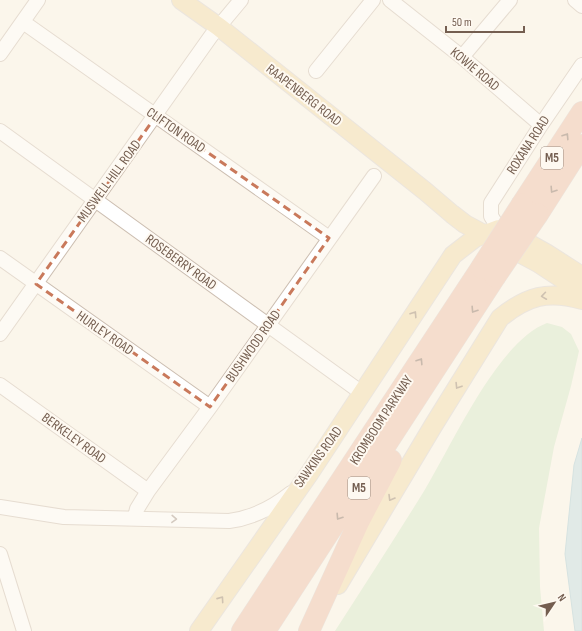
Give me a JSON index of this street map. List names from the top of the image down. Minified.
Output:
{"streets":{"highway":["M5","KROMBOOM PARKWAY"],"main road":["RAAPENBERG ROAD","SAWKINS ROAD"],"street":["KOWIE ROAD","CLIFTON ROAD","ROXANA ROAD","MUSWELL HILL ROAD","ROSEBERRY ROAD","HURLEY ROAD","BUSHWOOD ROAD","BERKELEY ROAD"]},"crossings":[["KOWIE ROAD","ROXANA ROAD"],["RAAPENBERG ROAD","ROXANA ROAD"],["RAAPENBERG ROAD","MUSWELL HILL ROAD"],["RAAPENBERG ROAD","SAWKINS ROAD"],["CLIFTON ROAD","MUSWELL HILL ROAD"],["CLIFTON ROAD","BUSHWOOD ROAD"],["ROXANA ROAD","SAWKINS ROAD"],["M5","KROMBOOM PARKWAY"],["MUSWELL HILL ROAD","ROSEBERRY ROAD"],["MUSWELL HILL ROAD","HURLEY ROAD"],["ROSEBERRY ROAD","BUSHWOOD ROAD"],["ROSEBERRY ROAD","SAWKINS ROAD"],["HURLEY ROAD","BUSHWOOD ROAD"],["BUSHWOOD ROAD","BERKELEY ROAD"],["BUSHWOOD ROAD","SAWKINS ROAD"]],"scale_bar":"50 m","north":"top right"}
